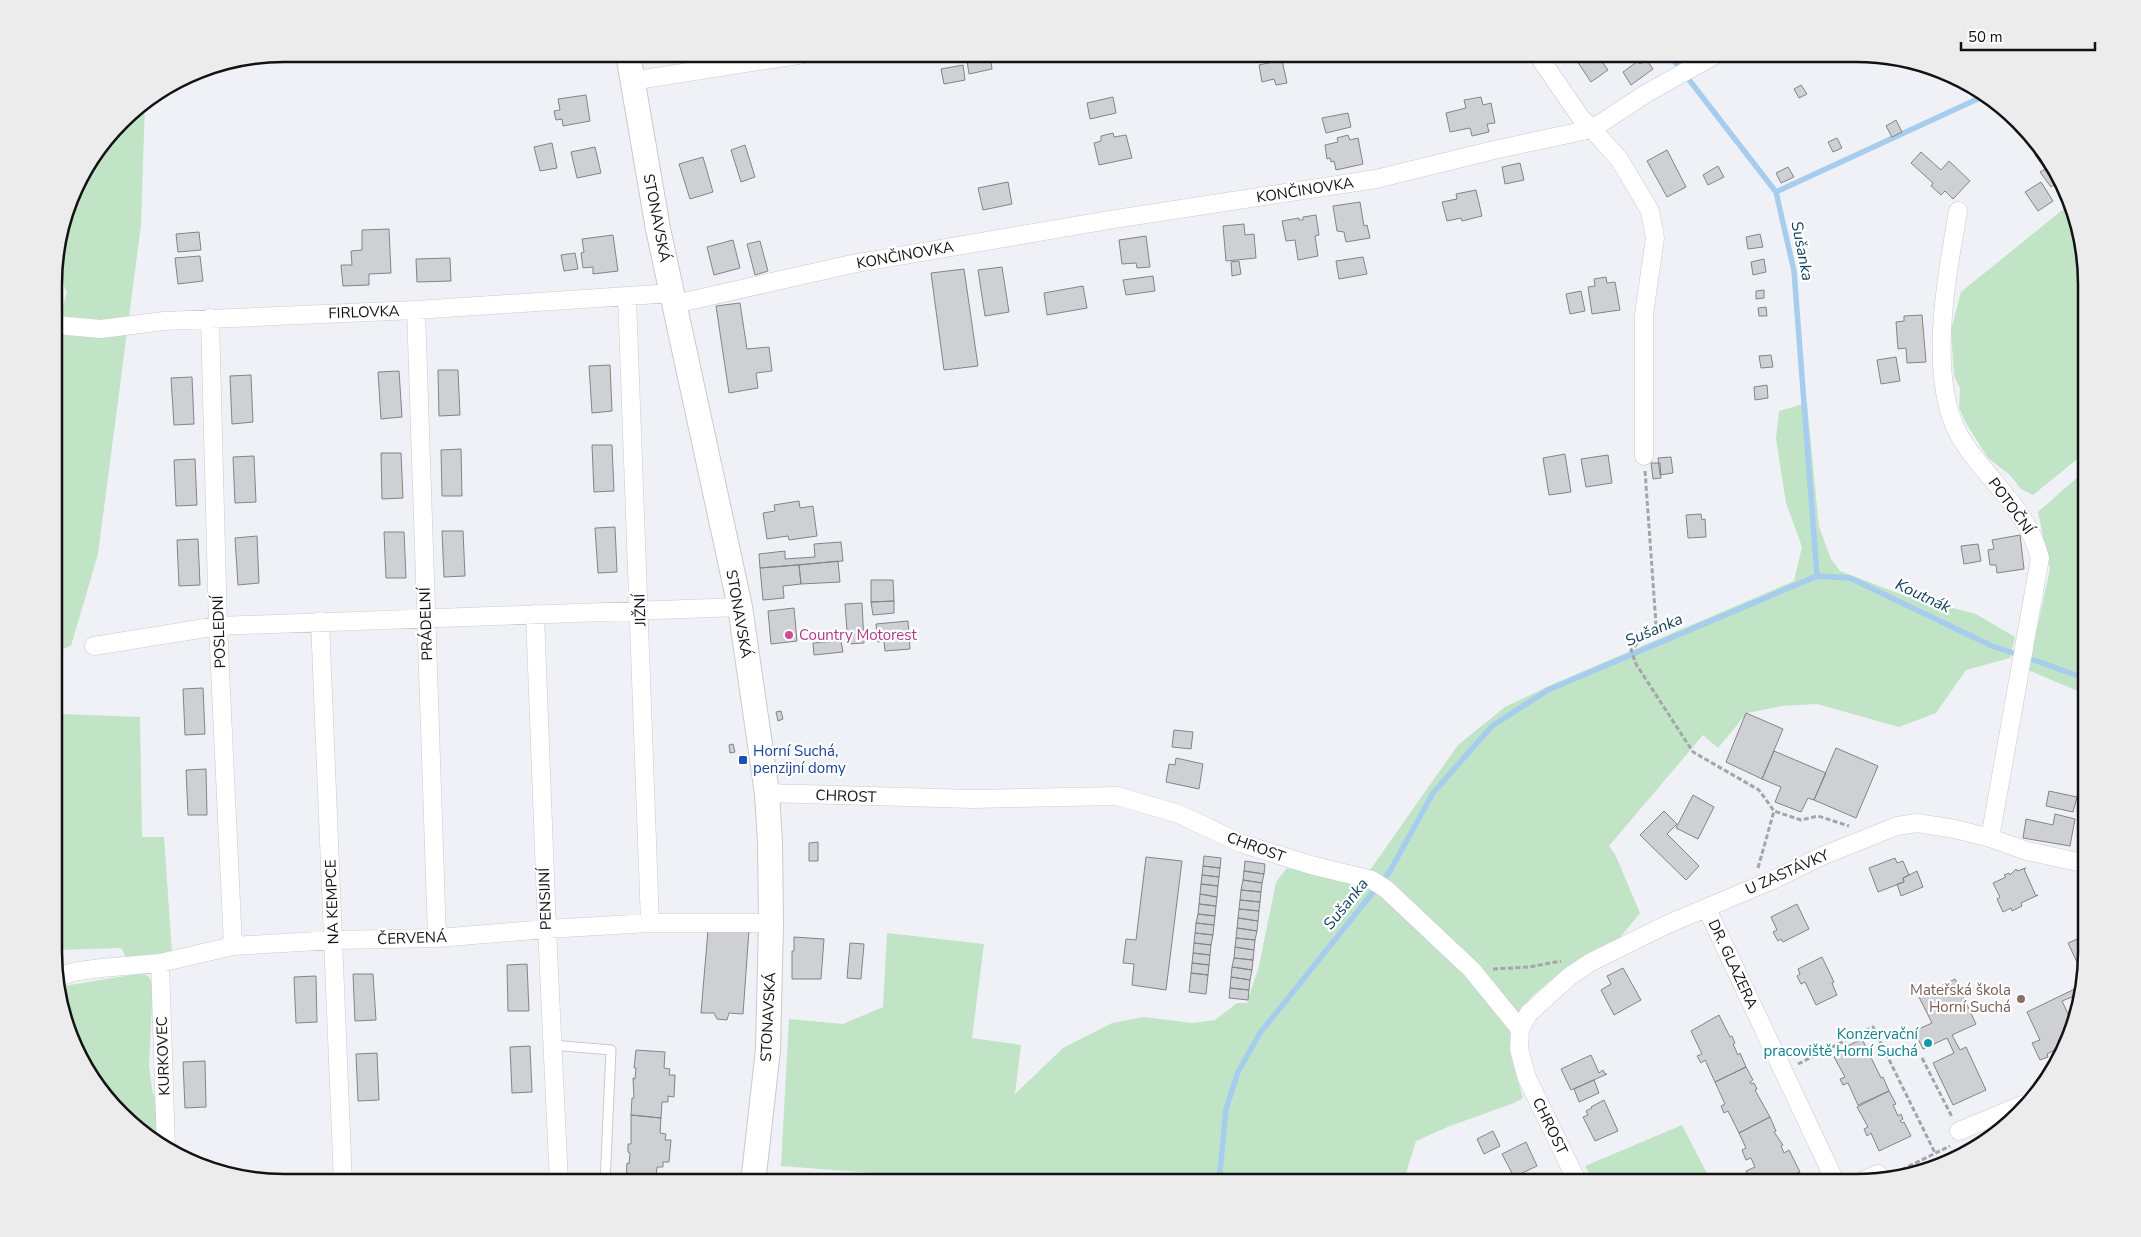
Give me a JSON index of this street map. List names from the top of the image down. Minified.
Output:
{"streets":{"main road":["STONAVSKÁ"],"street":["KONČINOVKA","FIRLOVKA","POTOČNÍ","JIŽNÍ","PRÁDELNÍ","POSLEDNÍ","CHROST","U ZASTÁVKY","PENSIJNÍ","NA KEMPCE","ČERVENÁ","DR. GLAZERA","KURKOVEC"]},"crossings":[["KONČINOVKA","STONAVSKÁ"],["KONČINOVKA","FIRLOVKA"],["STONAVSKÁ","FIRLOVKA"],["STONAVSKÁ","CHROST"],["STONAVSKÁ","ČERVENÁ"],["FIRLOVKA","JIŽNÍ"],["FIRLOVKA","PRÁDELNÍ"],["FIRLOVKA","POSLEDNÍ"],["POTOČNÍ","U ZASTÁVKY"],["JIŽNÍ","ČERVENÁ"],["PRÁDELNÍ","ČERVENÁ"],["POSLEDNÍ","ČERVENÁ"],["CHROST","U ZASTÁVKY"],["U ZASTÁVKY","DR. GLAZERA"],["PENSIJNÍ","ČERVENÁ"],["NA KEMPCE","ČERVENÁ"],["ČERVENÁ","KURKOVEC"]],"water":["Sušanka","Koutnák"],"places":{"other":["Country Motorest","Mateřská škola Horní Suchá","Konzervační pracoviště Horní Suchá"],"transit":["Horní Suchá, penzijní domy"]},"scale_bar":"50 m"}
